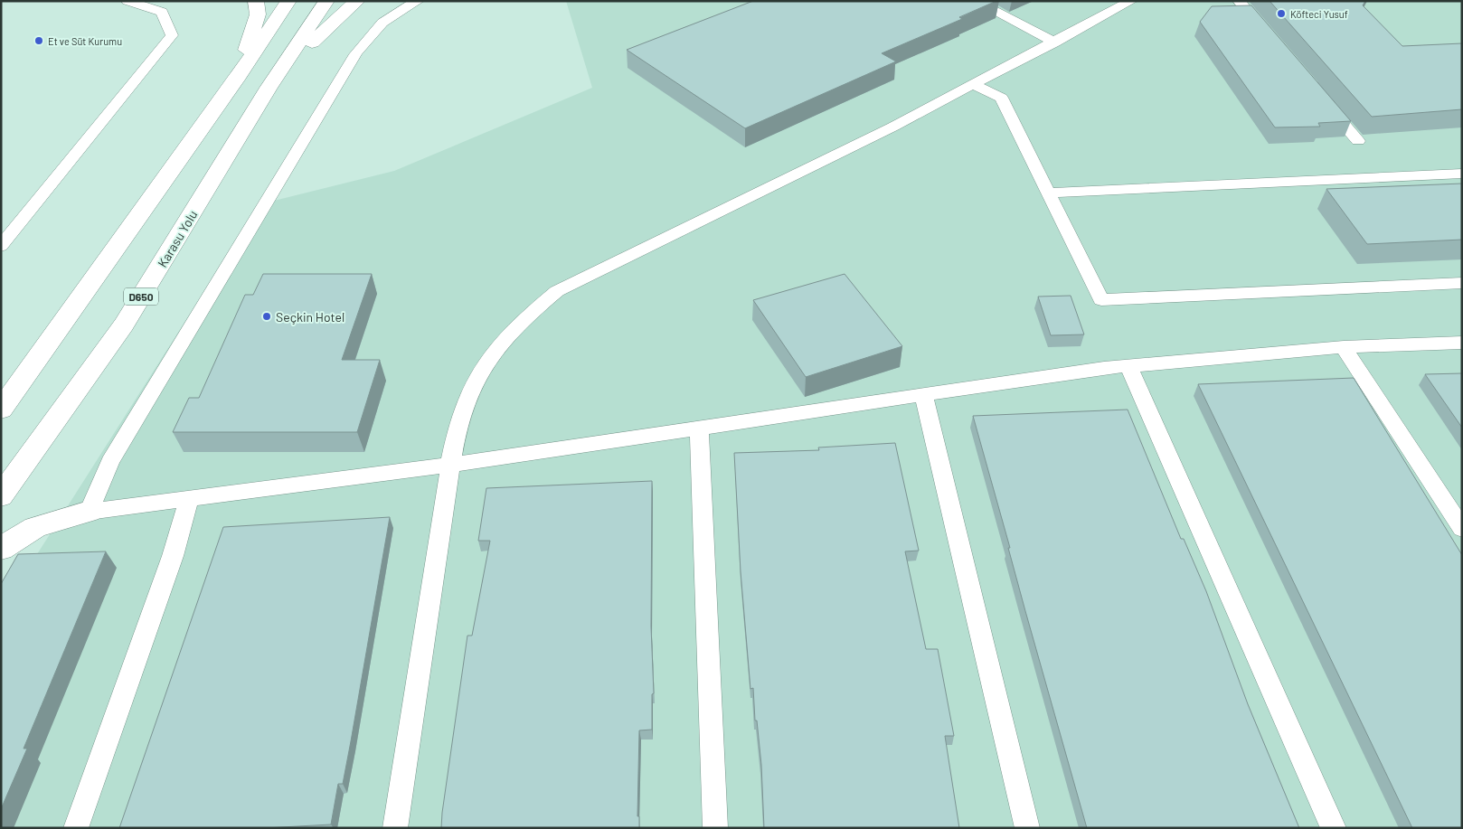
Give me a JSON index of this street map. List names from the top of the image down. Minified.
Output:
{"streets":{"highway":["Karasu Yolu","D650"]},"crossings":[["Karasu Yolu","D650"]],"places":["Köfteci Yusuf","Et ve Süt Kurumu","Seçkin Hotel"]}
